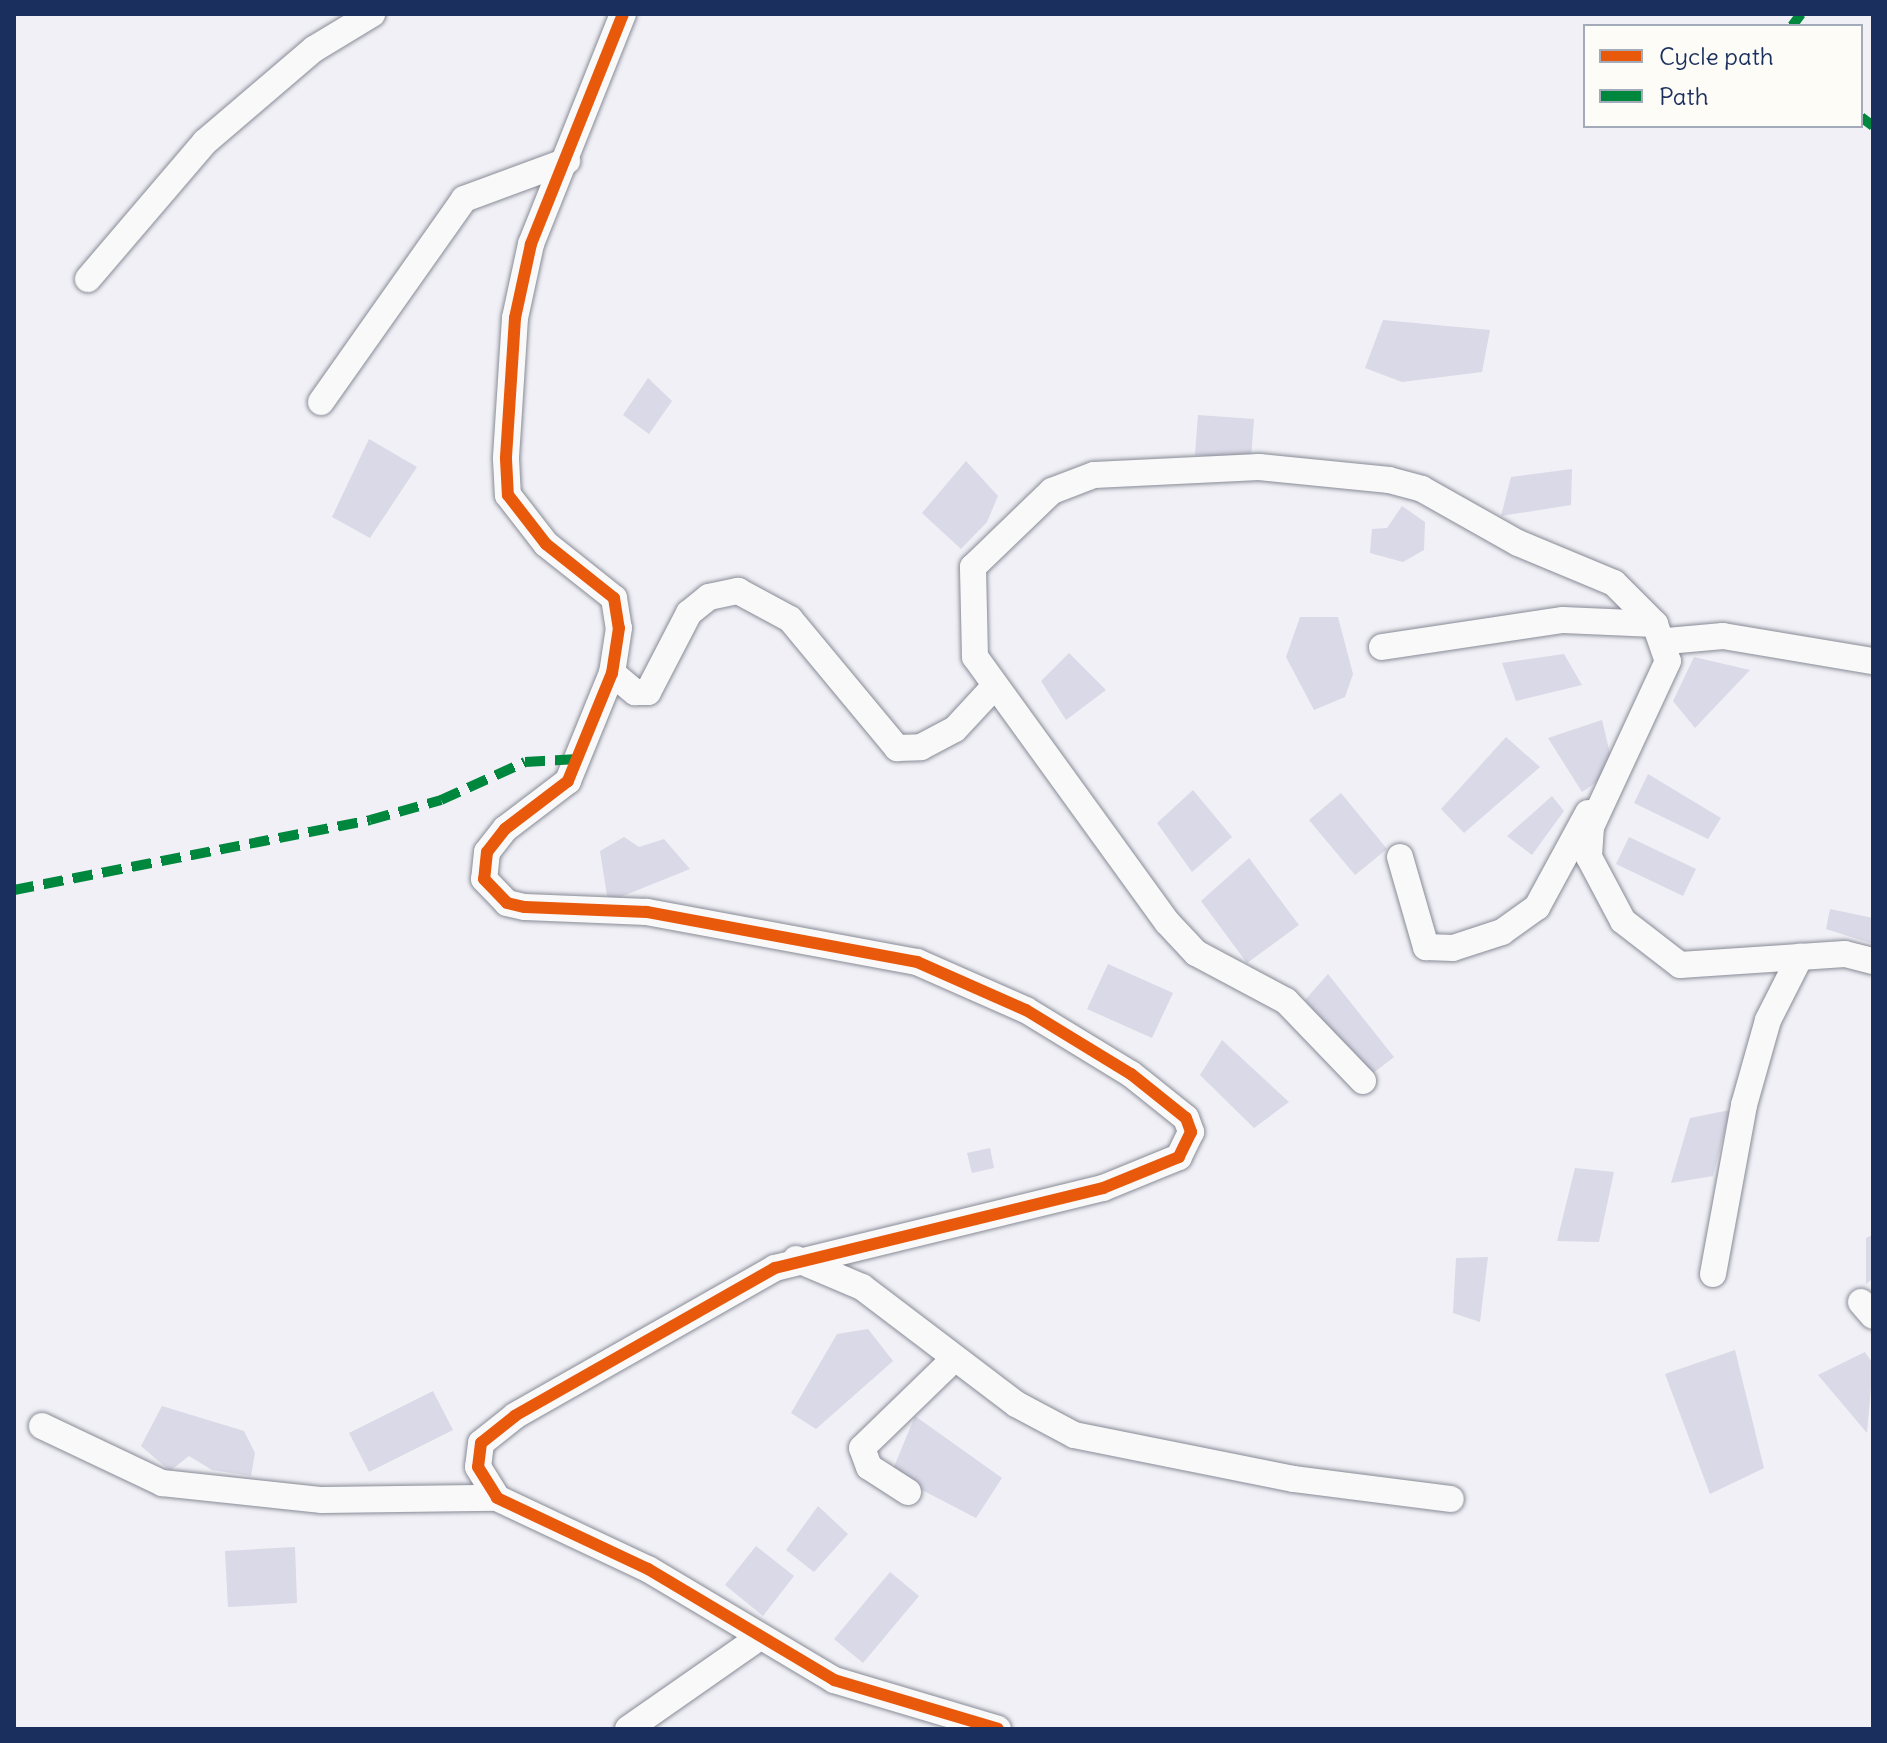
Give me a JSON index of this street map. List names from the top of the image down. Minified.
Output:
{"legend":["Cycle path","Path"]}
